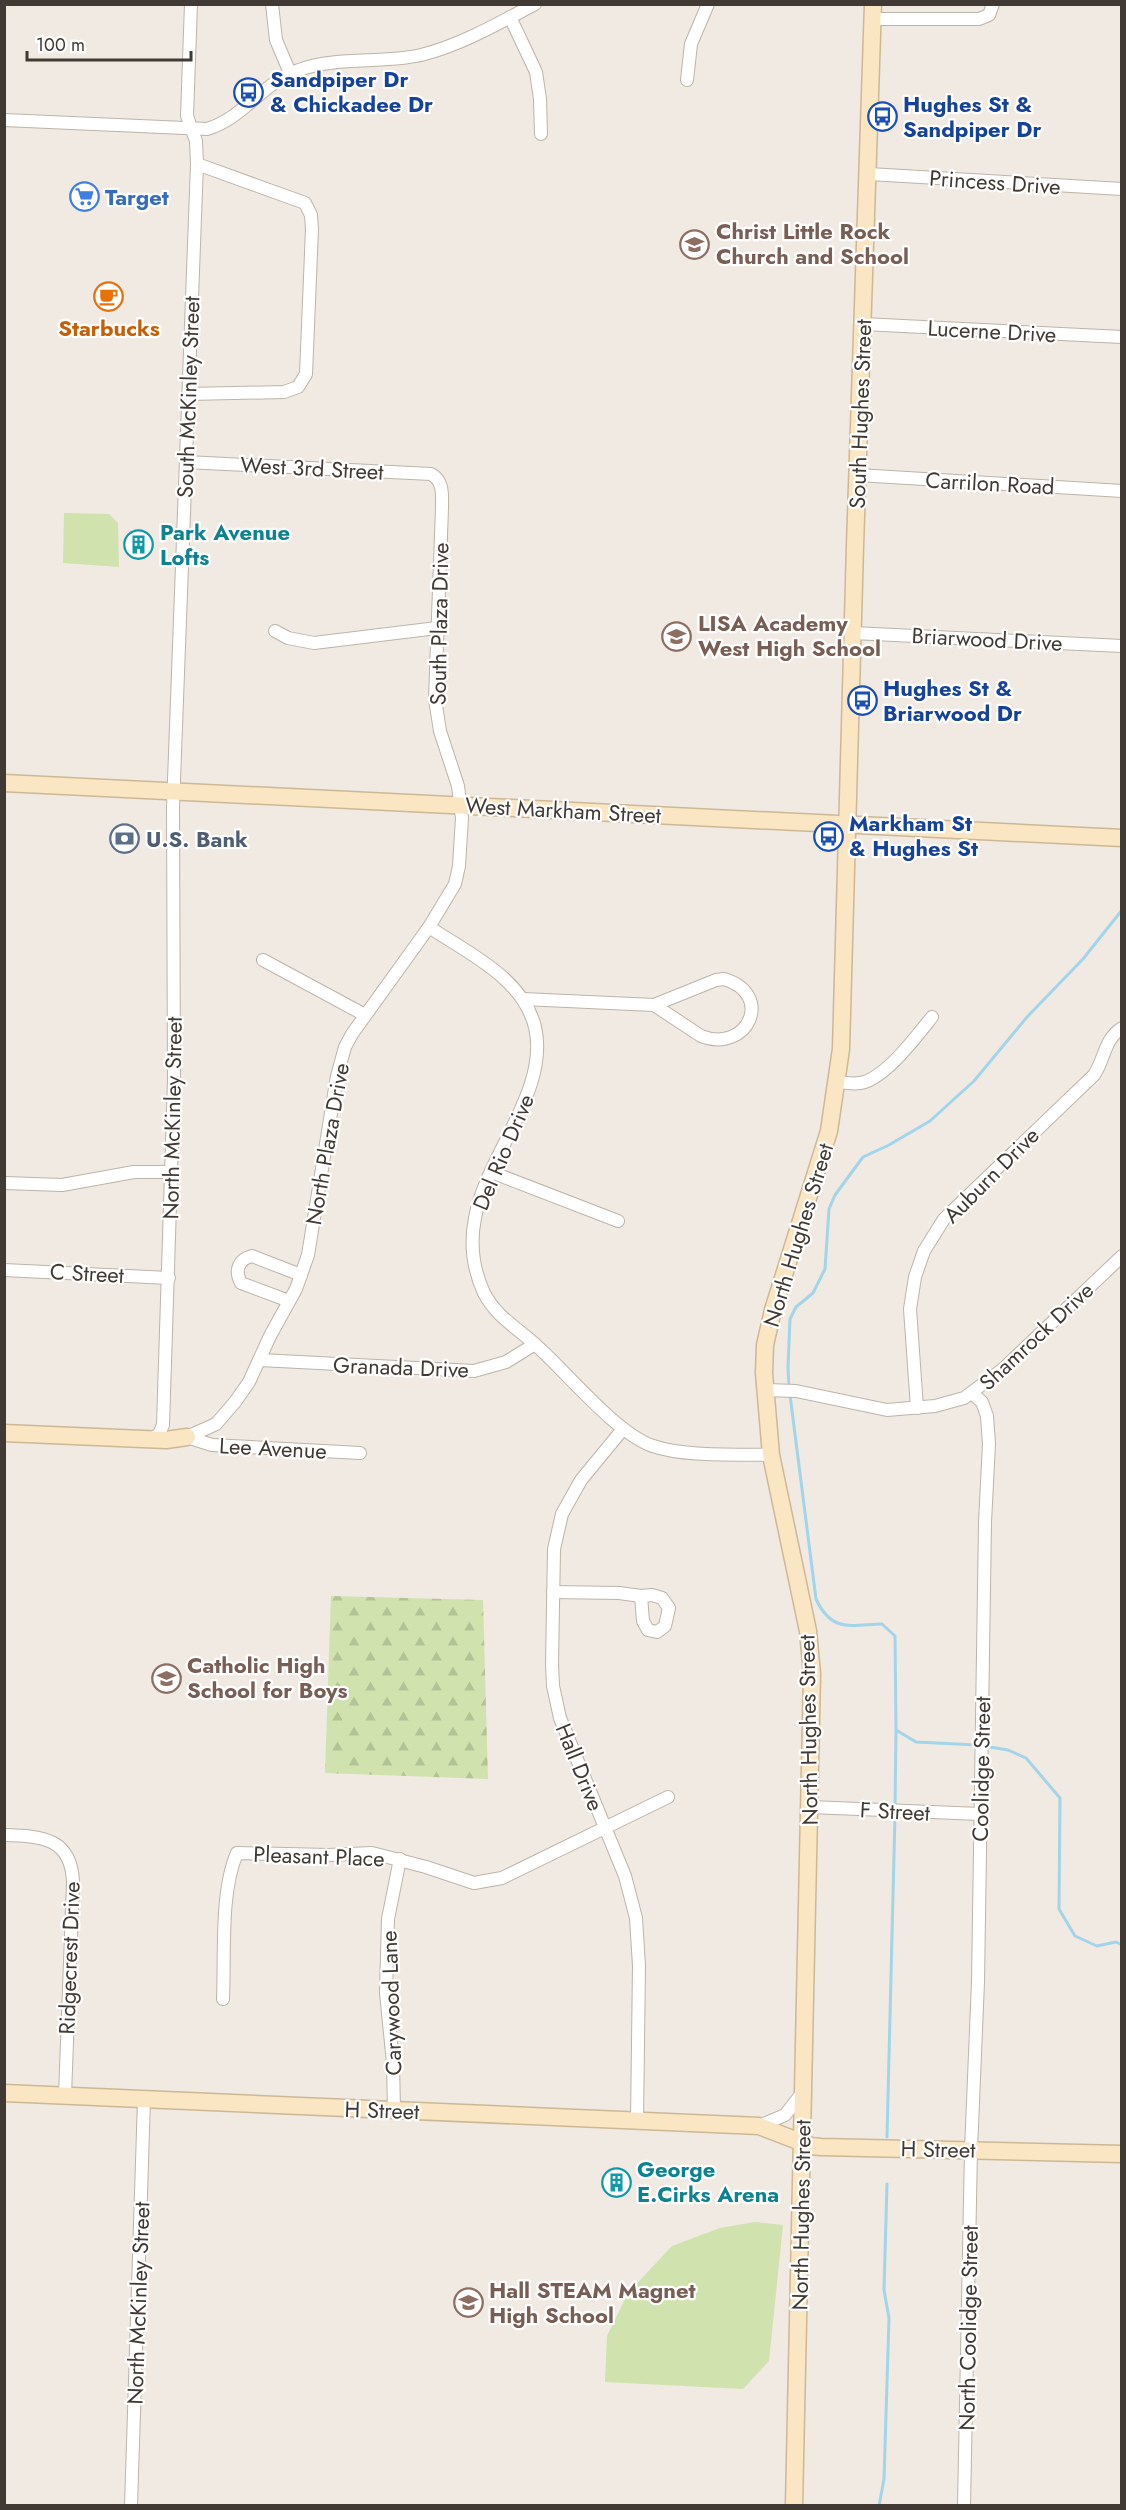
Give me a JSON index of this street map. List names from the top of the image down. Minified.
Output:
{"streets":{"street":["Princess Drive","Lucerne Drive","South McKinley Street","South Hughes Street","West 3rd Street","Carrilon Road","South Plaza Drive","Briarwood Drive","West Markham Street","North McKinley Street","North Plaza Drive","Del Rio Drive","Auburn Drive","North Hughes Street","C Street","Shamrock Drive","Granada Drive","Lee Avenue","Hall Drive","Coolidge Street","F Street","Pleasant Place","Ridgecrest Drive","Carywood Lane","H Street","North Coolidge Street"]},"crossings":[["Princess Drive","South Hughes Street"],["Lucerne Drive","South Hughes Street"],["South McKinley Street","West 3rd Street"],["South McKinley Street","West Markham Street"],["South McKinley Street","North McKinley Street"],["South Hughes Street","Carrilon Road"],["South Hughes Street","Briarwood Drive"],["South Hughes Street","West Markham Street"],["South Hughes Street","North Hughes Street"],["West 3rd Street","South Plaza Drive"],["South Plaza Drive","West Markham Street"],["South Plaza Drive","North Plaza Drive"],["West Markham Street","North McKinley Street"],["West Markham Street","North Plaza Drive"],["West Markham Street","North Hughes Street"],["North McKinley Street","C Street"],["North McKinley Street","H Street"],["North Plaza Drive","Del Rio Drive"],["North Plaza Drive","Granada Drive"],["North Plaza Drive","Lee Avenue"],["Del Rio Drive","North Hughes Street"],["Del Rio Drive","Granada Drive"],["Del Rio Drive","Hall Drive"],["Auburn Drive","Shamrock Drive"],["North Hughes Street","Shamrock Drive"],["North Hughes Street","F Street"],["North Hughes Street","H Street"],["Shamrock Drive","Coolidge Street"],["Hall Drive","Pleasant Place"],["Hall Drive","H Street"],["Coolidge Street","F Street"],["Coolidge Street","H Street"],["Coolidge Street","North Coolidge Street"],["Pleasant Place","Carywood Lane"],["Ridgecrest Drive","H Street"],["Carywood Lane","H Street"],["H Street","North Coolidge Street"]],"places":{"bus stop":["Sandpiper Dr & Chickadee Dr","Hughes St & Sandpiper Dr","Hughes St & Briarwood Dr","Markham St & Hughes St"],"supermarket":["Target"],"school or university":["Christ Little Rock Church and School","LISA Academy West High School","Catholic High School for Boys","Hall STEAM Magnet High School"],"cafe":["Starbucks"],"building":["Park Avenue Lofts","George E.Cirks Arena"],"bank":["U.S. Bank"]},"scale_bar":"100 m"}
